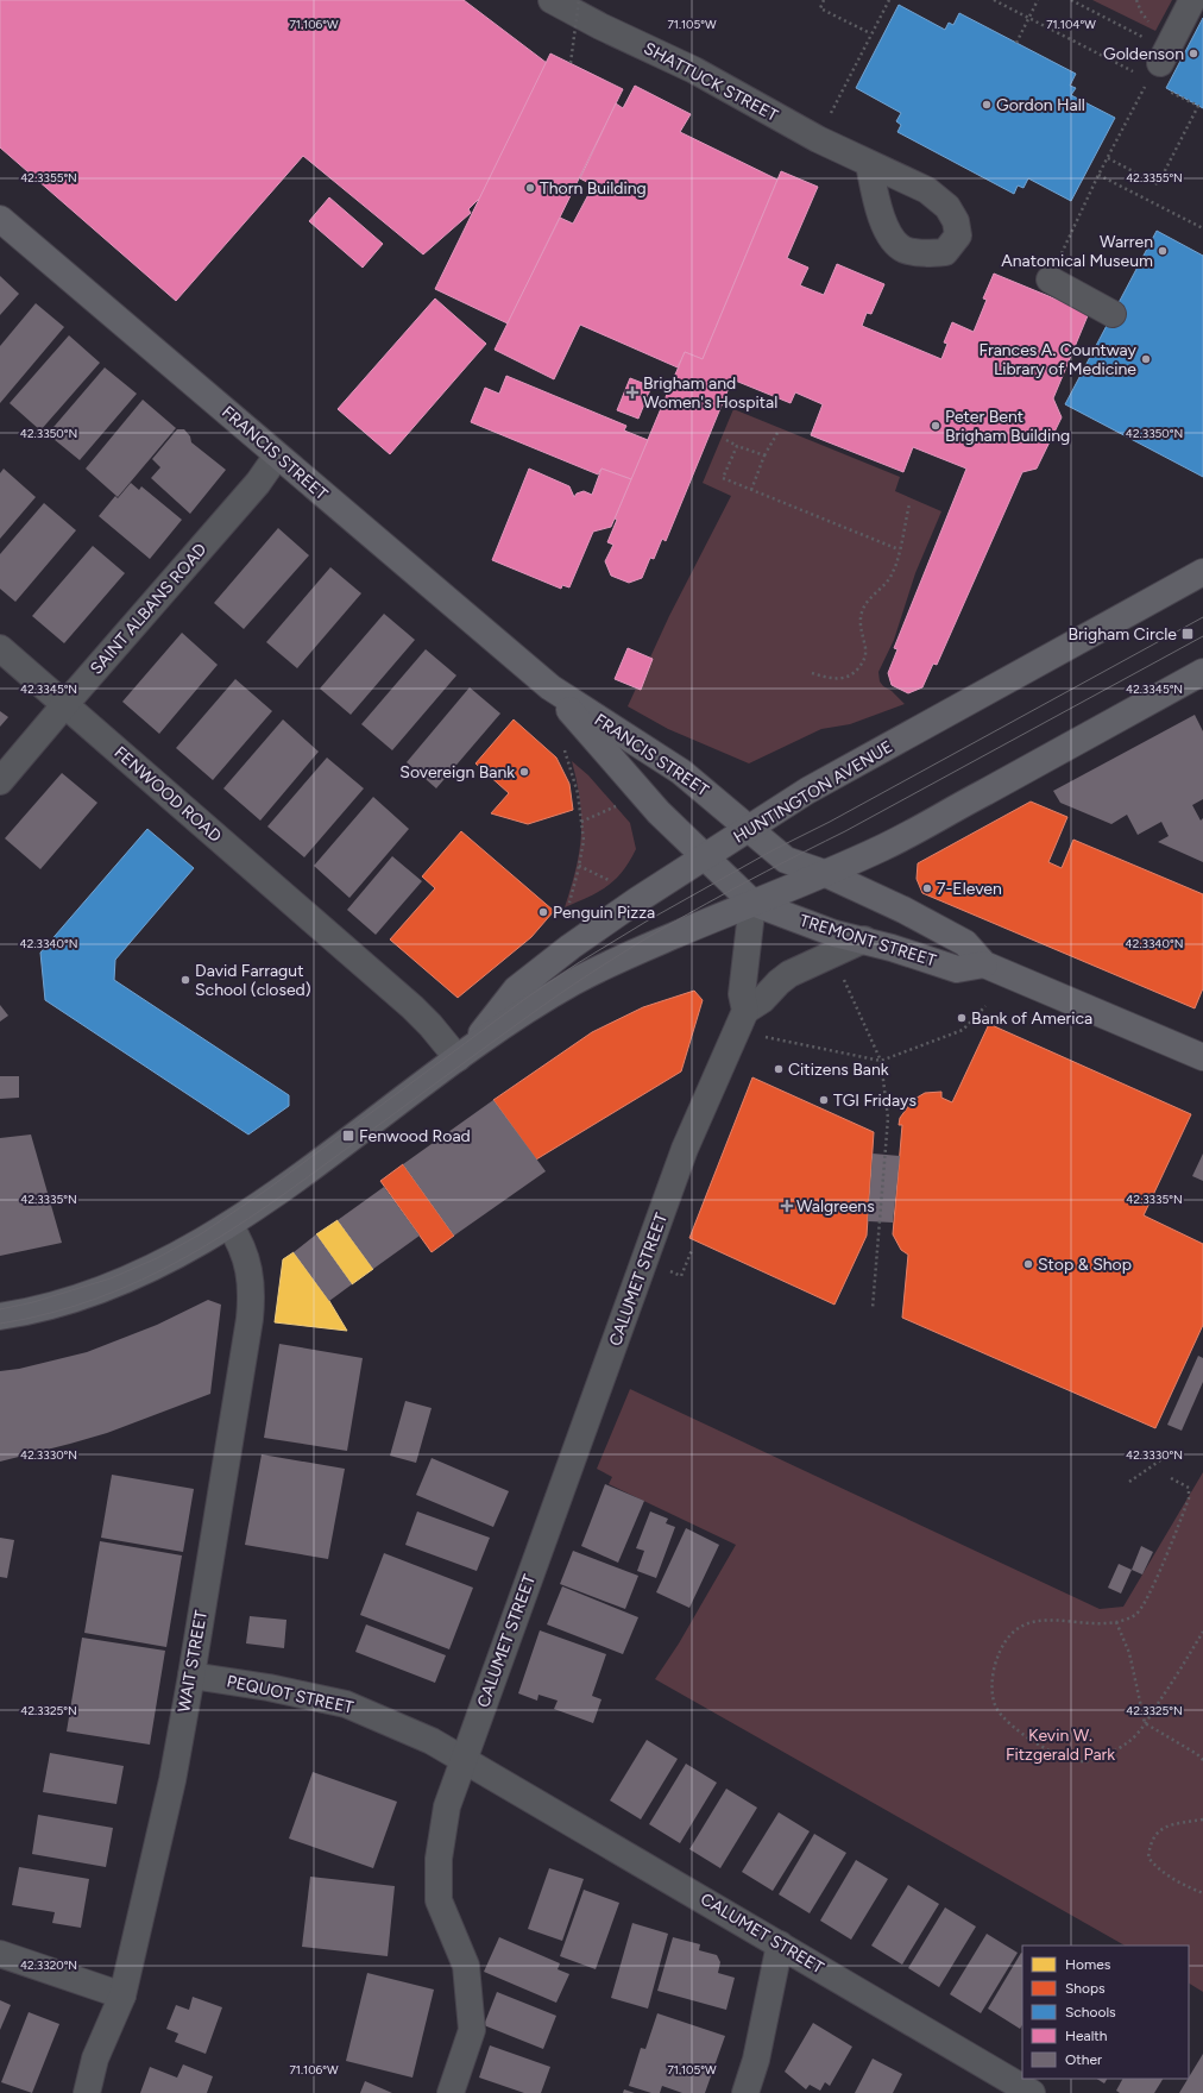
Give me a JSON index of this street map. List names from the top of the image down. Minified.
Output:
{"streets":{"main road":["FRANCIS STREET","HUNTINGTON AVENUE","TREMONT STREET"],"street":["SHATTUCK STREET","SAINT ALBANS ROAD","FENWOOD ROAD","CALUMET STREET","WAIT STREET","PEQUOT STREET"]},"crossings":[["FRANCIS STREET","SAINT ALBANS ROAD"],["FRANCIS STREET","HUNTINGTON AVENUE"],["FRANCIS STREET","TREMONT STREET"],["SAINT ALBANS ROAD","FENWOOD ROAD"],["HUNTINGTON AVENUE","FENWOOD ROAD"],["HUNTINGTON AVENUE","TREMONT STREET"],["HUNTINGTON AVENUE","WAIT STREET"],["CALUMET STREET","PEQUOT STREET"],["WAIT STREET","PEQUOT STREET"]],"parks":["Kevin W. Fitzgerald Park"],"places":{"other":["Goldenson","Gordon Hall","Thorn Building","Warren Anatomical Museum","Frances A. Countway Library of Medicine","Peter Bent Brigham Building","Sovereign Bank","7-Eleven","Penguin Pizza","David Farragut School (closed)","Bank of America","Citizens Bank","TGI Fridays","Stop & Shop"],"health":["Brigham and Women's Hospital","Walgreens"],"transit":["Brigham Circle","Fenwood Road"]},"legend":["Homes","Shops","Schools","Health","Other"],"coordinates":["71.106°W","71.105°W","71.104°W","42.3355°N","42.3350°N","42.3345°N","42.3340°N","42.3335°N","42.3330°N","42.3325°N","42.3320°N"]}
